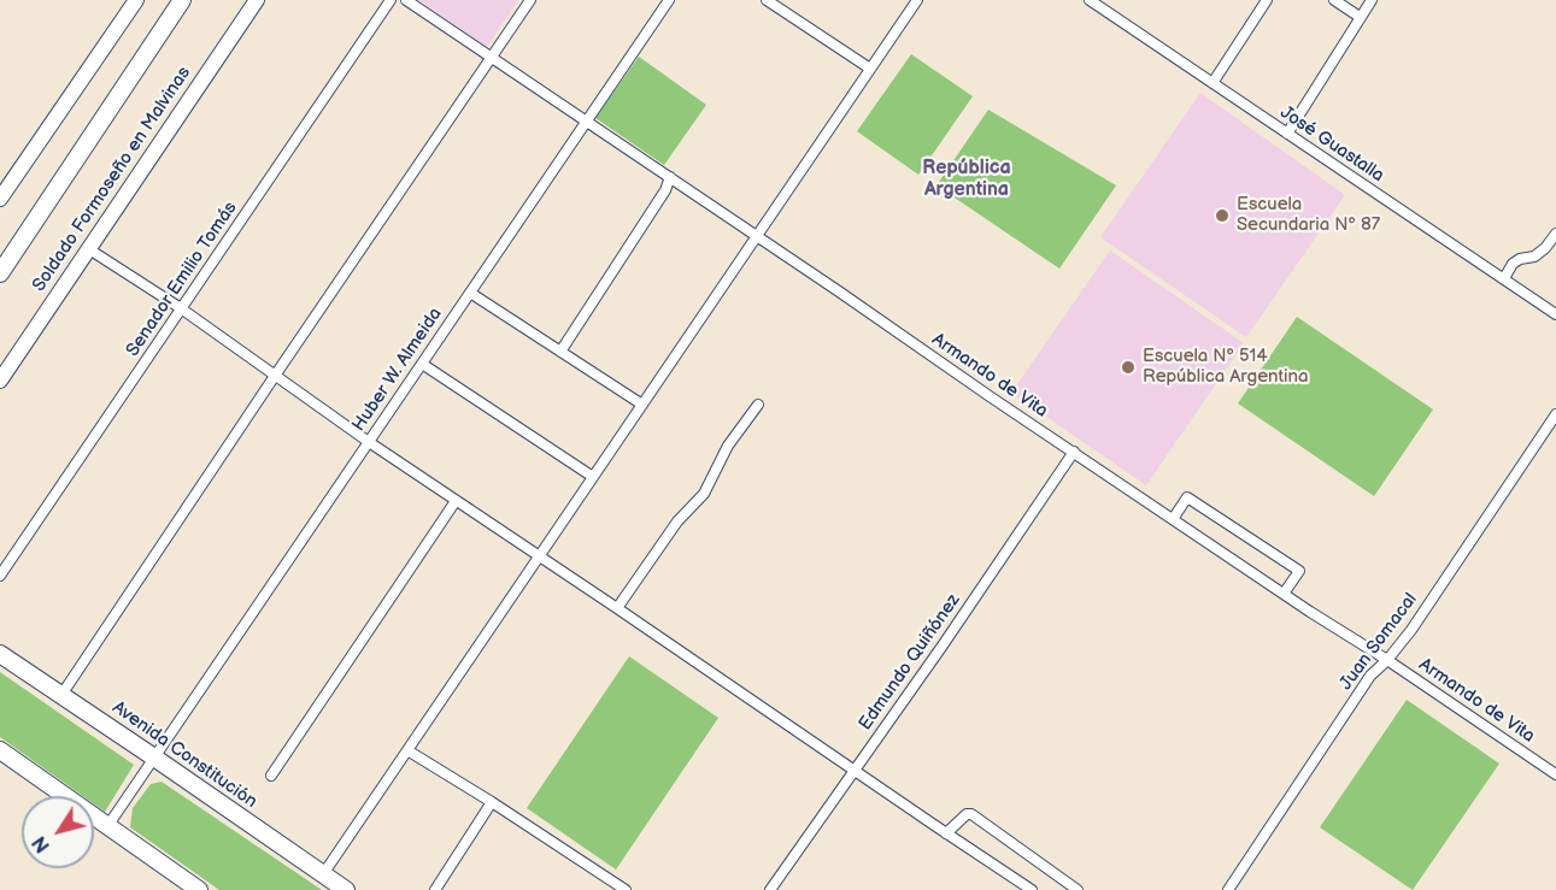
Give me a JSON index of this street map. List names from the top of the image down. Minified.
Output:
{"streets":{"main road":["Soldado Formoseño en Malvinas","Avenida Constitución"],"street":["José Guastalla","Senador Emilio Tomás","Huber W. Almeida","Armando de Vita","Juan Somacal","Edmundo Quiñónez"]},"crossings":[["Huber W. Almeida","Armando de Vita"],["Huber W. Almeida","Avenida Constitución"],["Armando de Vita","Juan Somacal"],["Armando de Vita","Edmundo Quiñónez"]],"districts":["República Argentina"],"places":["Escuela Secundaria Nº 87","Escuela Nº 514 República Argentina"],"north":"bottom left"}
